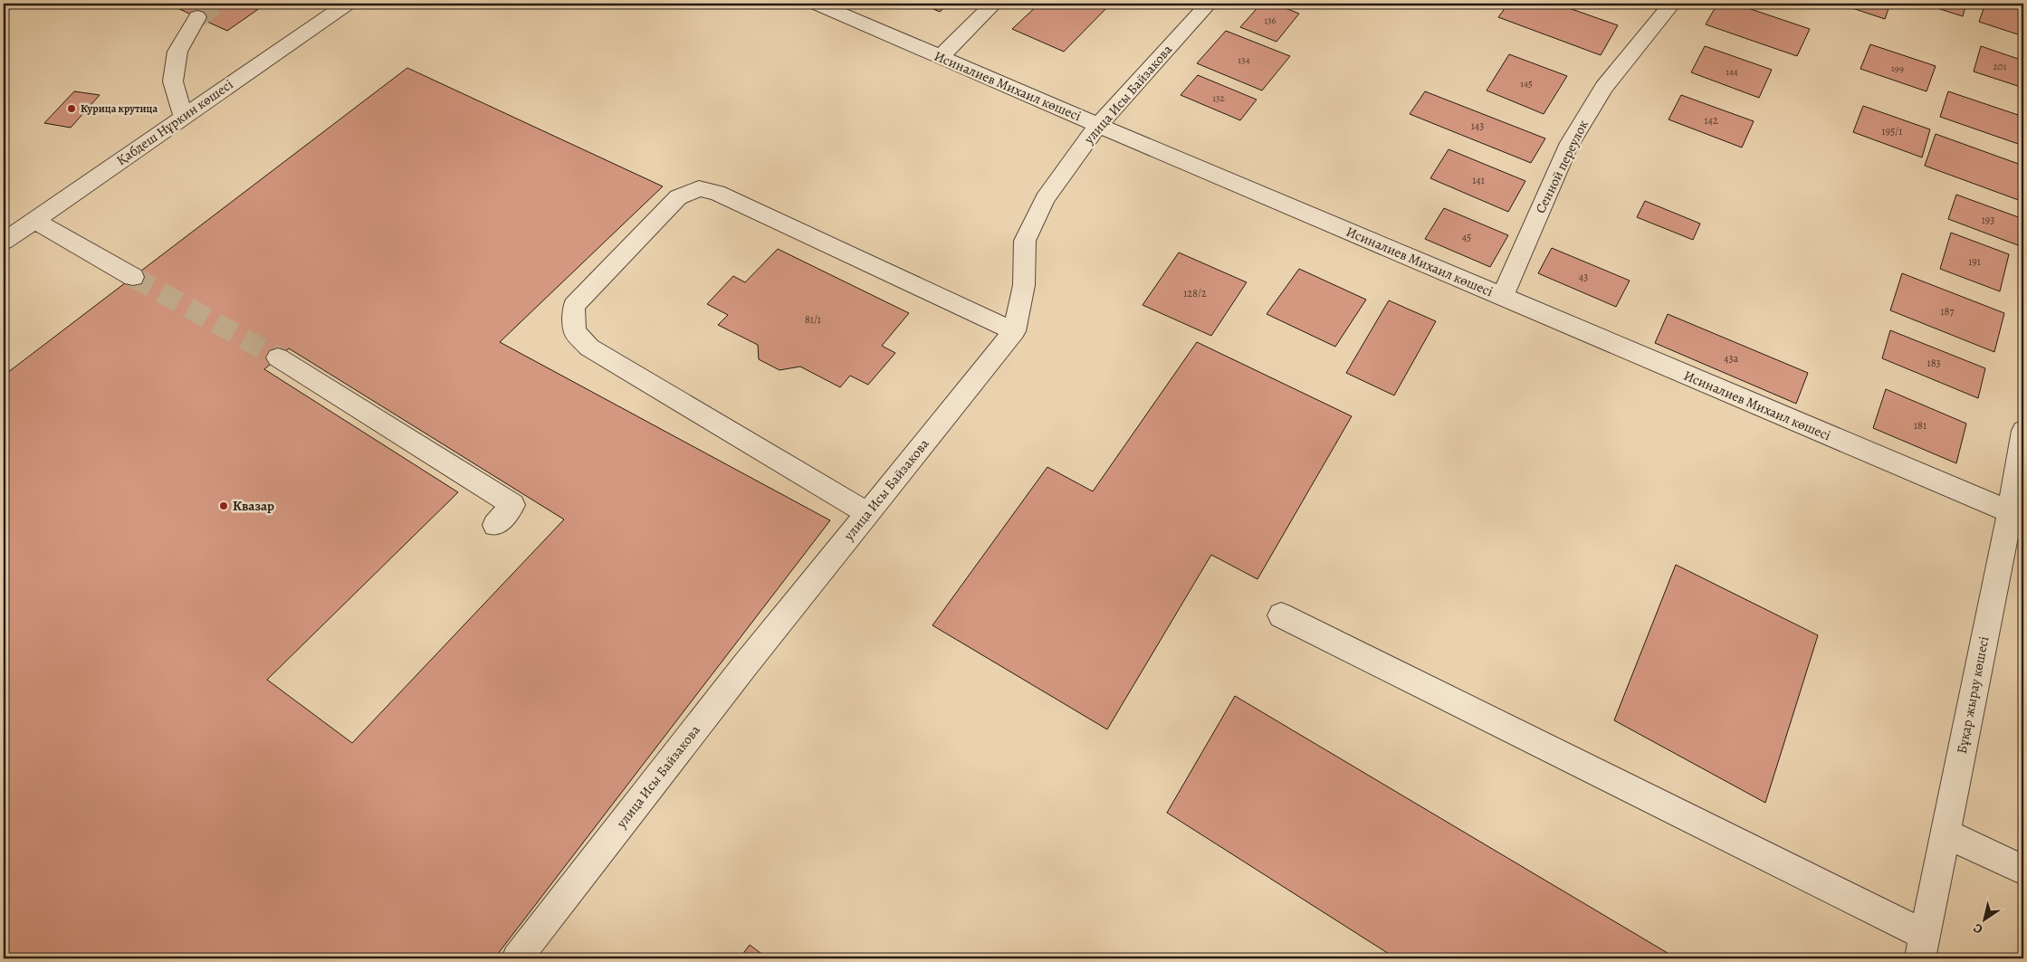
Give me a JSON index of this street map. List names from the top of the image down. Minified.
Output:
{"streets":{"street":["Исиналиев Михаил көшесі","улица Исы Байзакова","Қабдеш Нұркин көшесі","Сенной переулок","Бұқар жырау көшесі"]},"crossings":[["Исиналиев Михаил көшесі","улица Исы Байзакова"],["Исиналиев Михаил көшесі","Сенной переулок"],["Исиналиев Михаил көшесі","Бұқар жырау көшесі"]],"places":["Курица крутица","Квазар"],"house_numbers":["136","134","201","199","144","145","132","142","143","195/1","141","193","45","191","43","128/2","187","81/1","43а","183","181"],"north":"bottom left"}
